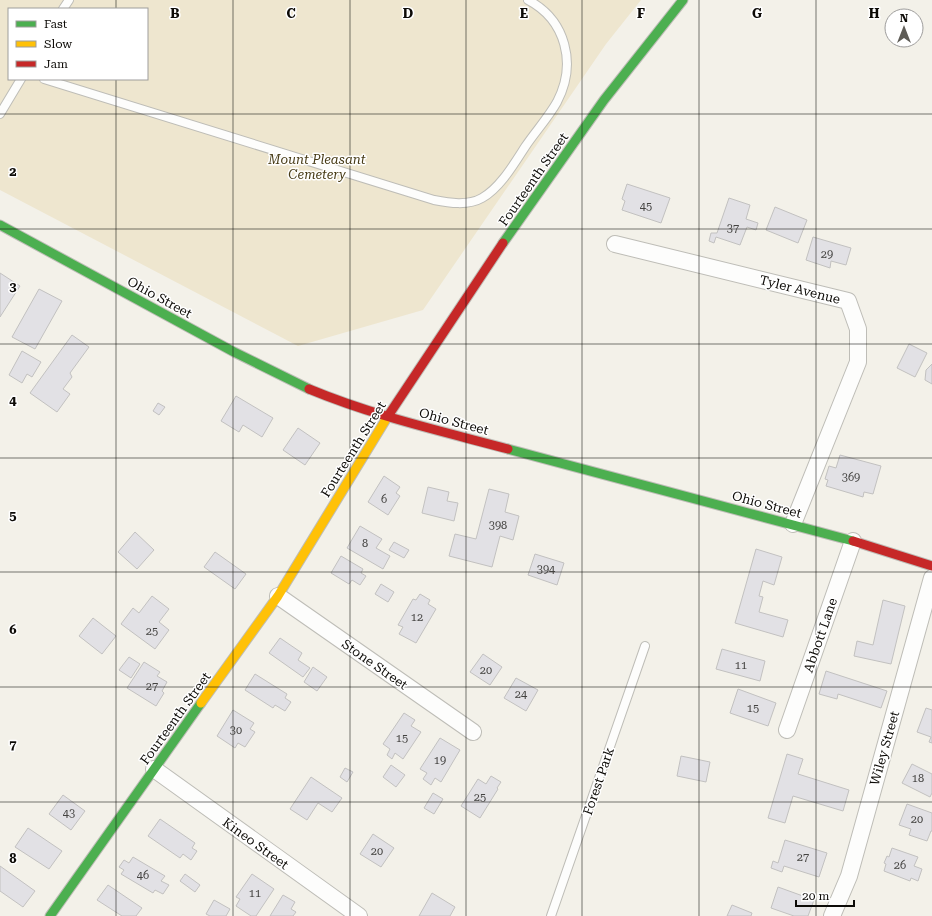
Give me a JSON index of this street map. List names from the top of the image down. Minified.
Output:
{"streets":{"street":["Fourteenth Street","Tyler Avenue","Ohio Street","Abbott Lane","Stone Street","Wiley Street","Kineo Street"],"lane":["Forest Park"]},"crossings":[["Fourteenth Street","Ohio Street"],["Fourteenth Street","Stone Street"],["Fourteenth Street","Kineo Street"],["Tyler Avenue","Ohio Street"],["Ohio Street","Abbott Lane"]],"parks":["Mount Pleasant Cemetery"],"house_numbers":["45","37","29","369","6","398","8","394","12","25","11","20","27","24","15","30","15","19","18","25","43","20","20","27","26","46","11"],"legend":["Fast","Slow","Jam"],"scale_bar":"20 m","north":"top","grid":{"columns":["B","C","D","E","F","G","H"],"rows":["2","3","4","5","6","7","8"]}}
